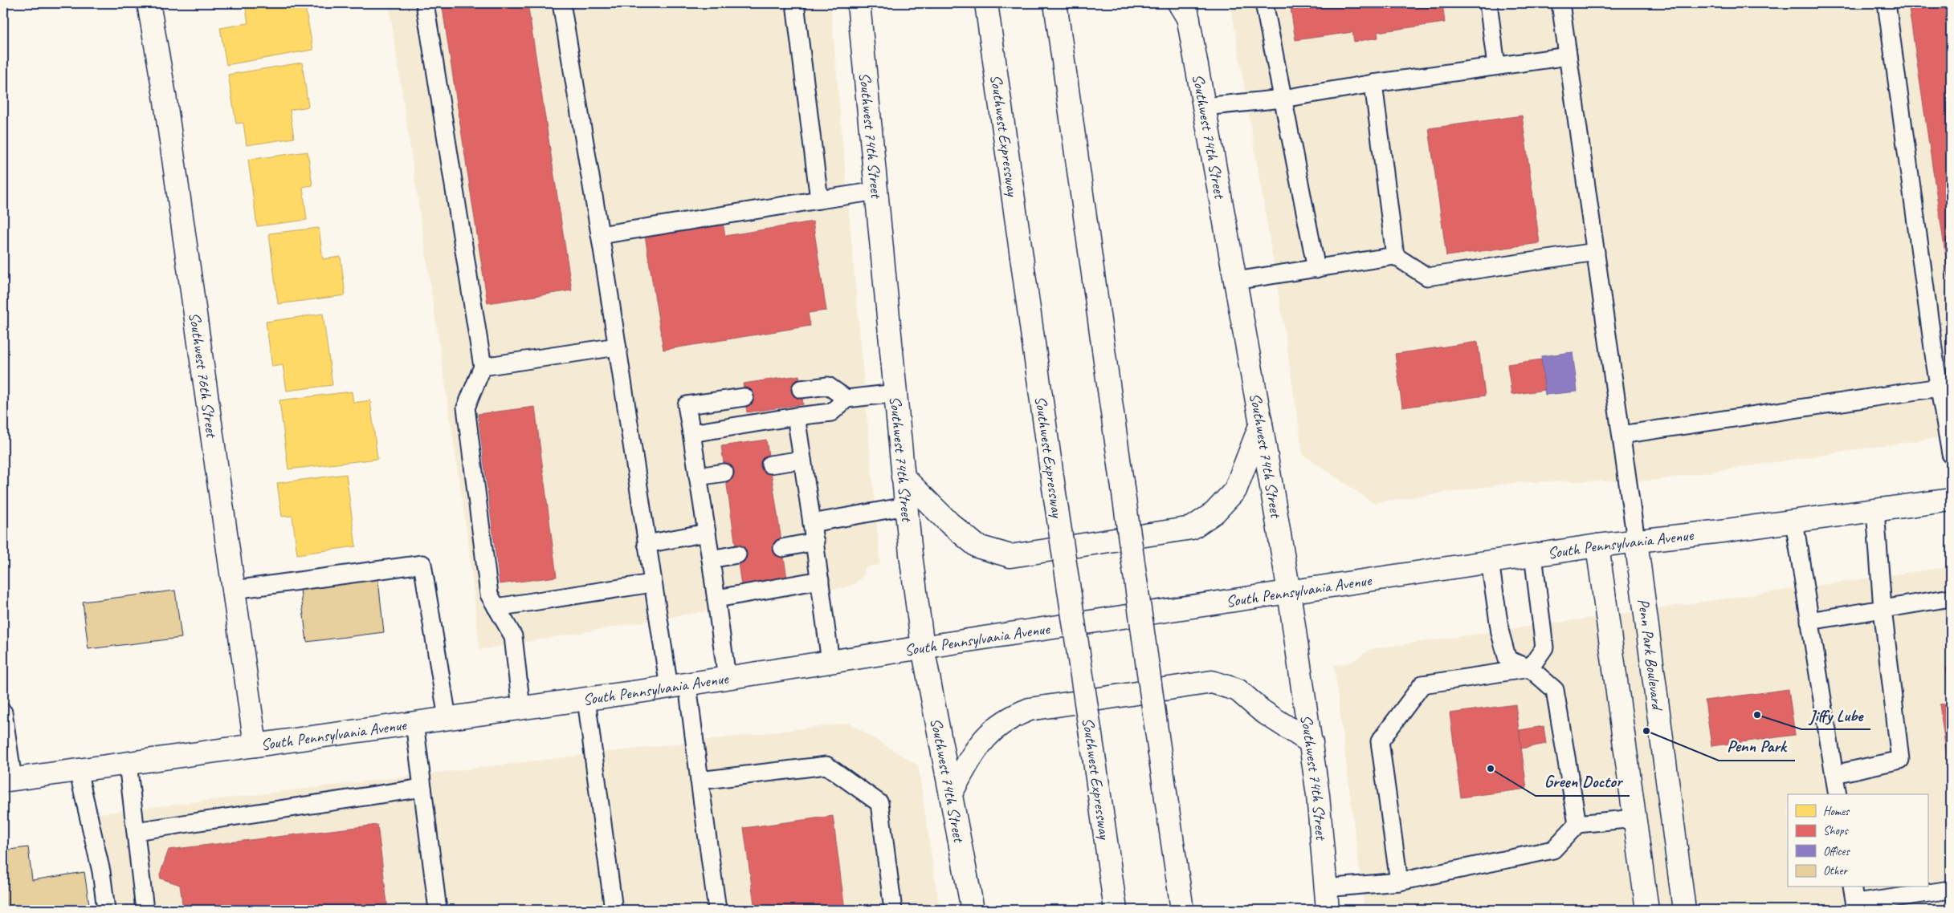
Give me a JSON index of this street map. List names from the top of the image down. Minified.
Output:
{"streets":{"main road":["Southwest 74th Street","Southwest Expressway","Southwest 76th Street","South Pennsylvania Avenue","Penn Park Boulevard"]},"crossings":[["Southwest 74th Street","South Pennsylvania Avenue"],["Southwest 76th Street","South Pennsylvania Avenue"],["South Pennsylvania Avenue","Penn Park Boulevard"]],"places":["Jiffy Lube","Penn Park","Green Doctor"],"legend":["Homes","Shops","Offices","Other"]}
